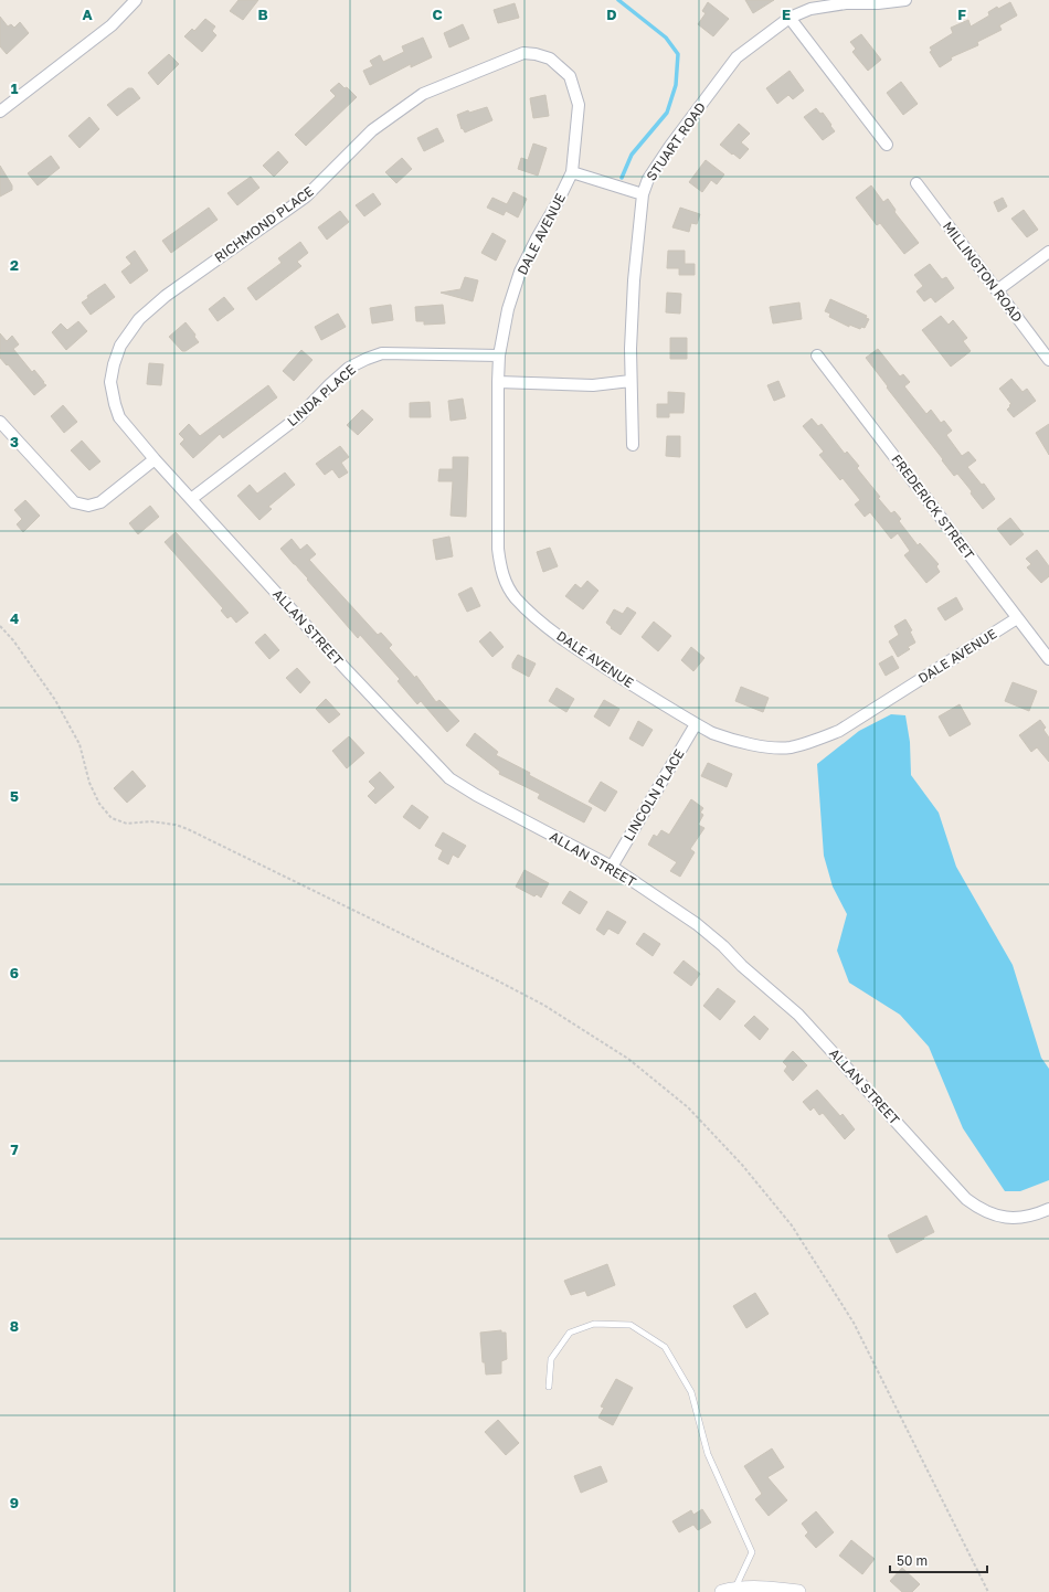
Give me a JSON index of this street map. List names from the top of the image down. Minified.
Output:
{"streets":{"street":["STUART ROAD","RICHMOND PLACE","DALE AVENUE","MILLINGTON ROAD","LINDA PLACE","FREDERICK STREET","ALLAN STREET","LINCOLN PLACE"]},"crossings":[["RICHMOND PLACE","DALE AVENUE"],["RICHMOND PLACE","ALLAN STREET"],["DALE AVENUE","LINDA PLACE"],["DALE AVENUE","FREDERICK STREET"],["DALE AVENUE","LINCOLN PLACE"],["LINDA PLACE","ALLAN STREET"],["ALLAN STREET","LINCOLN PLACE"]],"scale_bar":"50 m","grid":{"columns":["A","B","C","D","E","F"],"rows":["1","2","3","4","5","6","7","8","9"]}}
